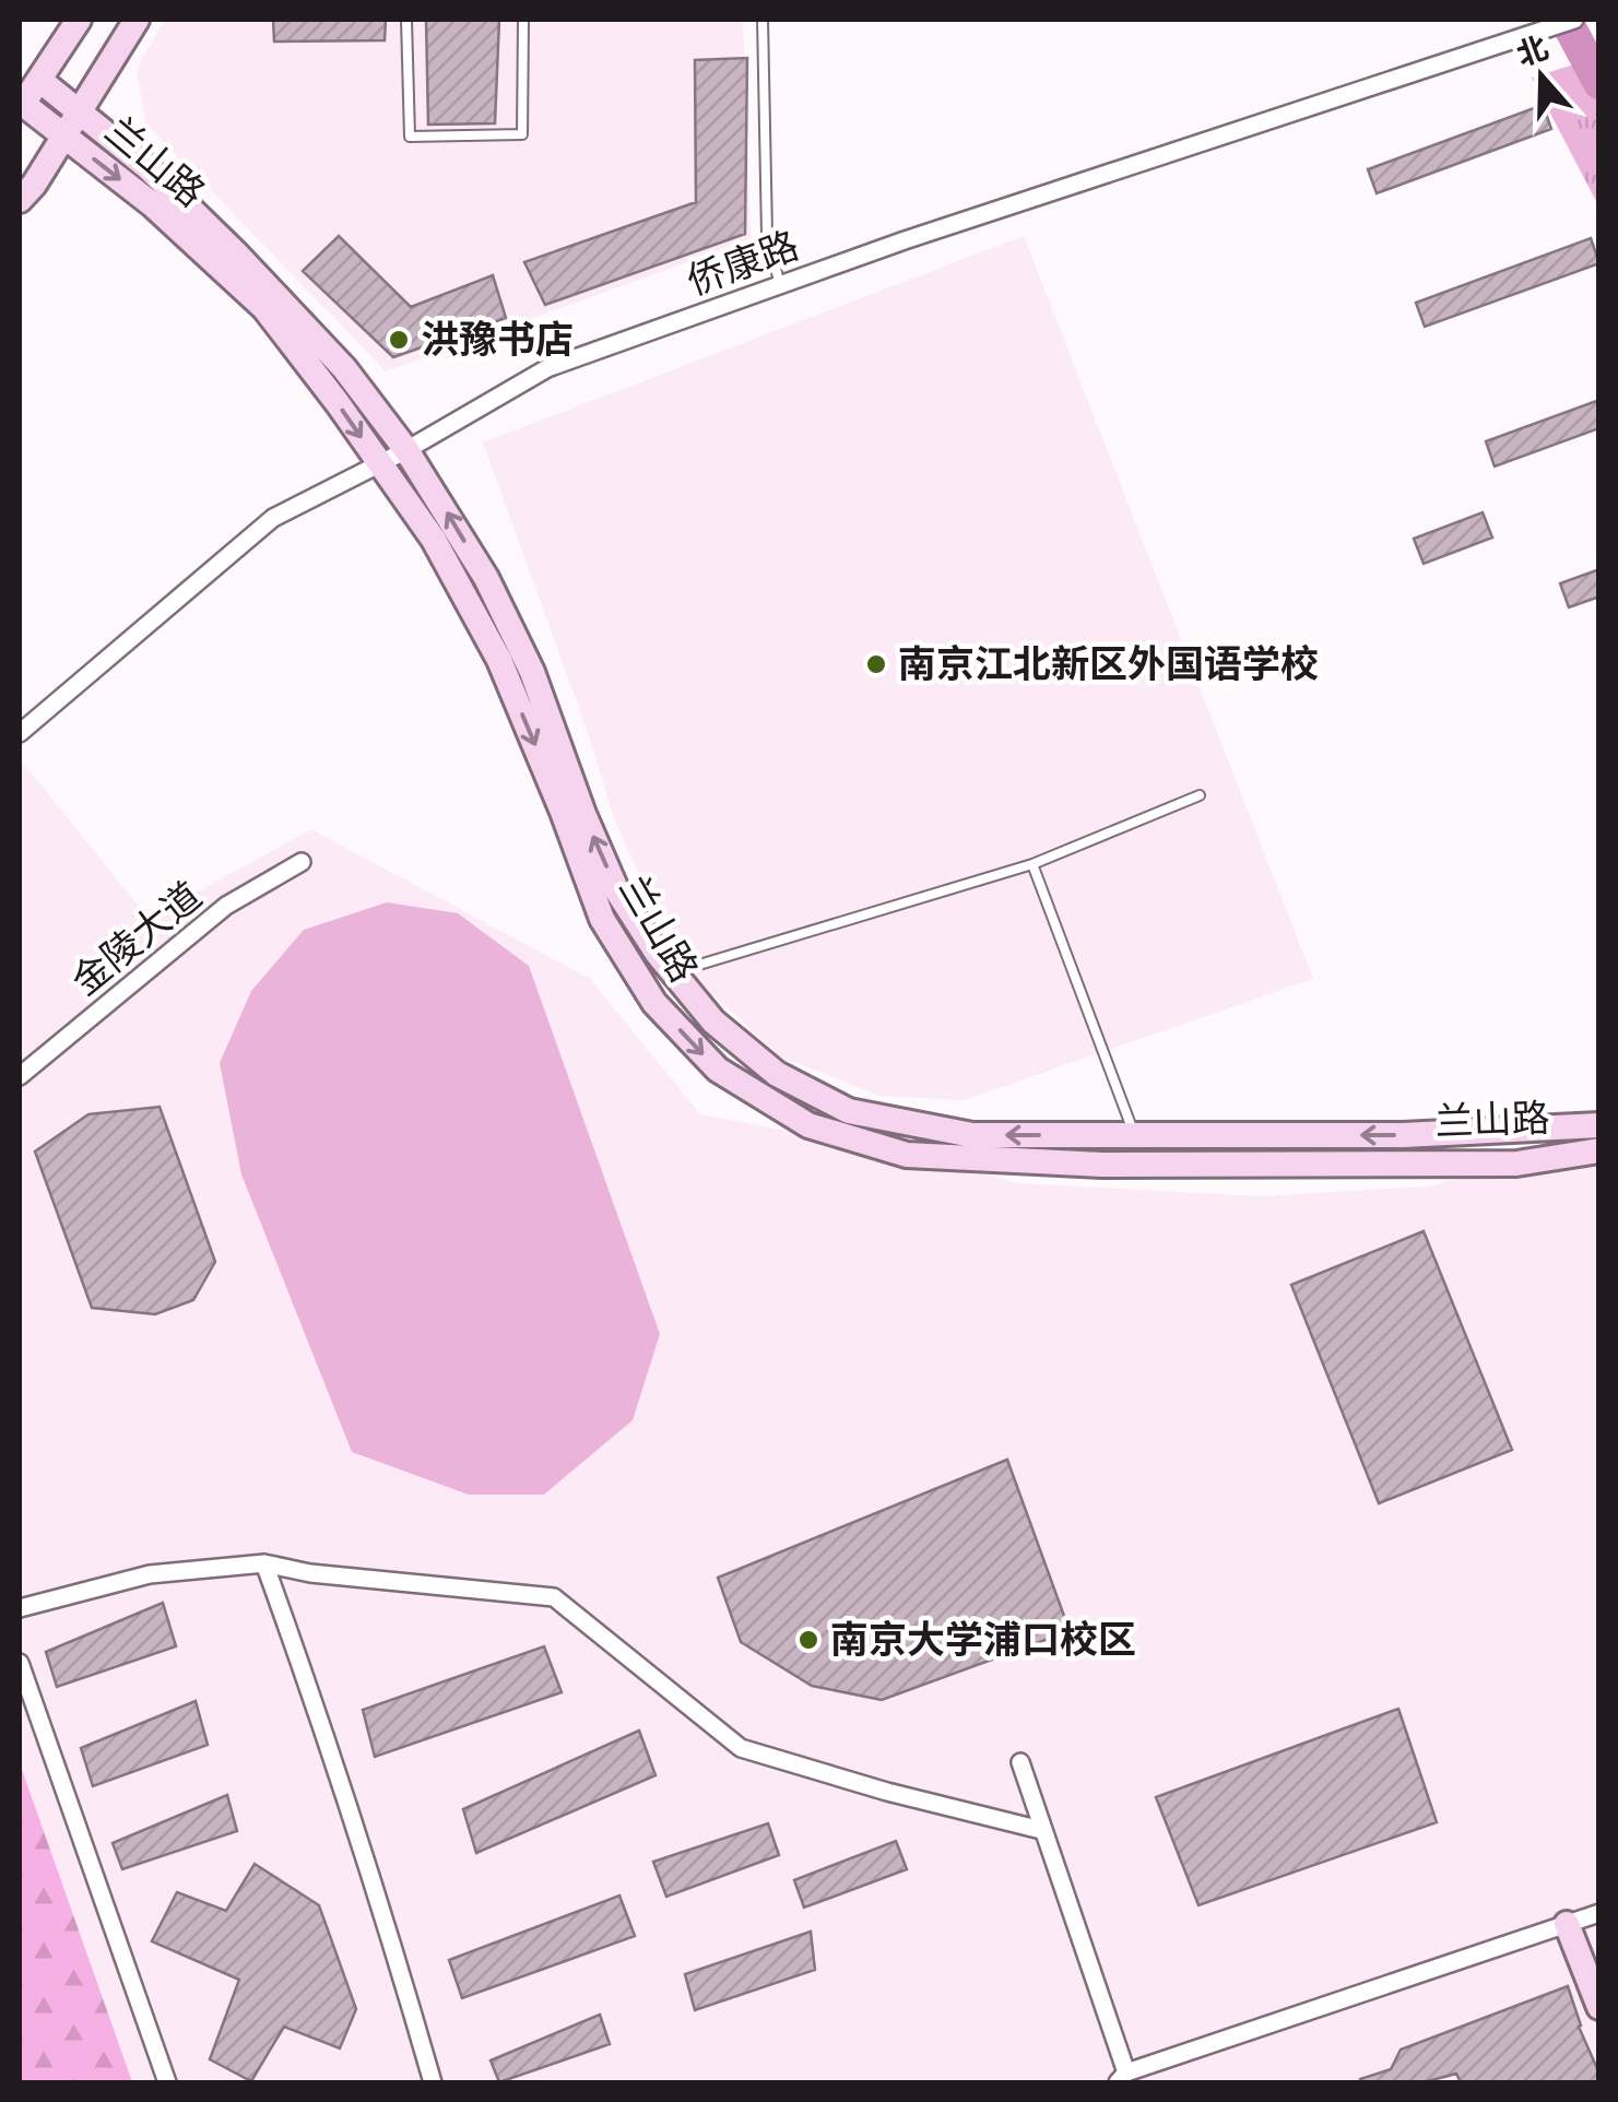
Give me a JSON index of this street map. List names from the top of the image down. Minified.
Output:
{"streets":{"street":["兰山路","侨康路","金陵大道"]},"crossings":[["兰山路","侨康路"]],"places":["洪豫书店","南京江北新区外国语学校","南京大学浦口校区"],"north":"top"}
